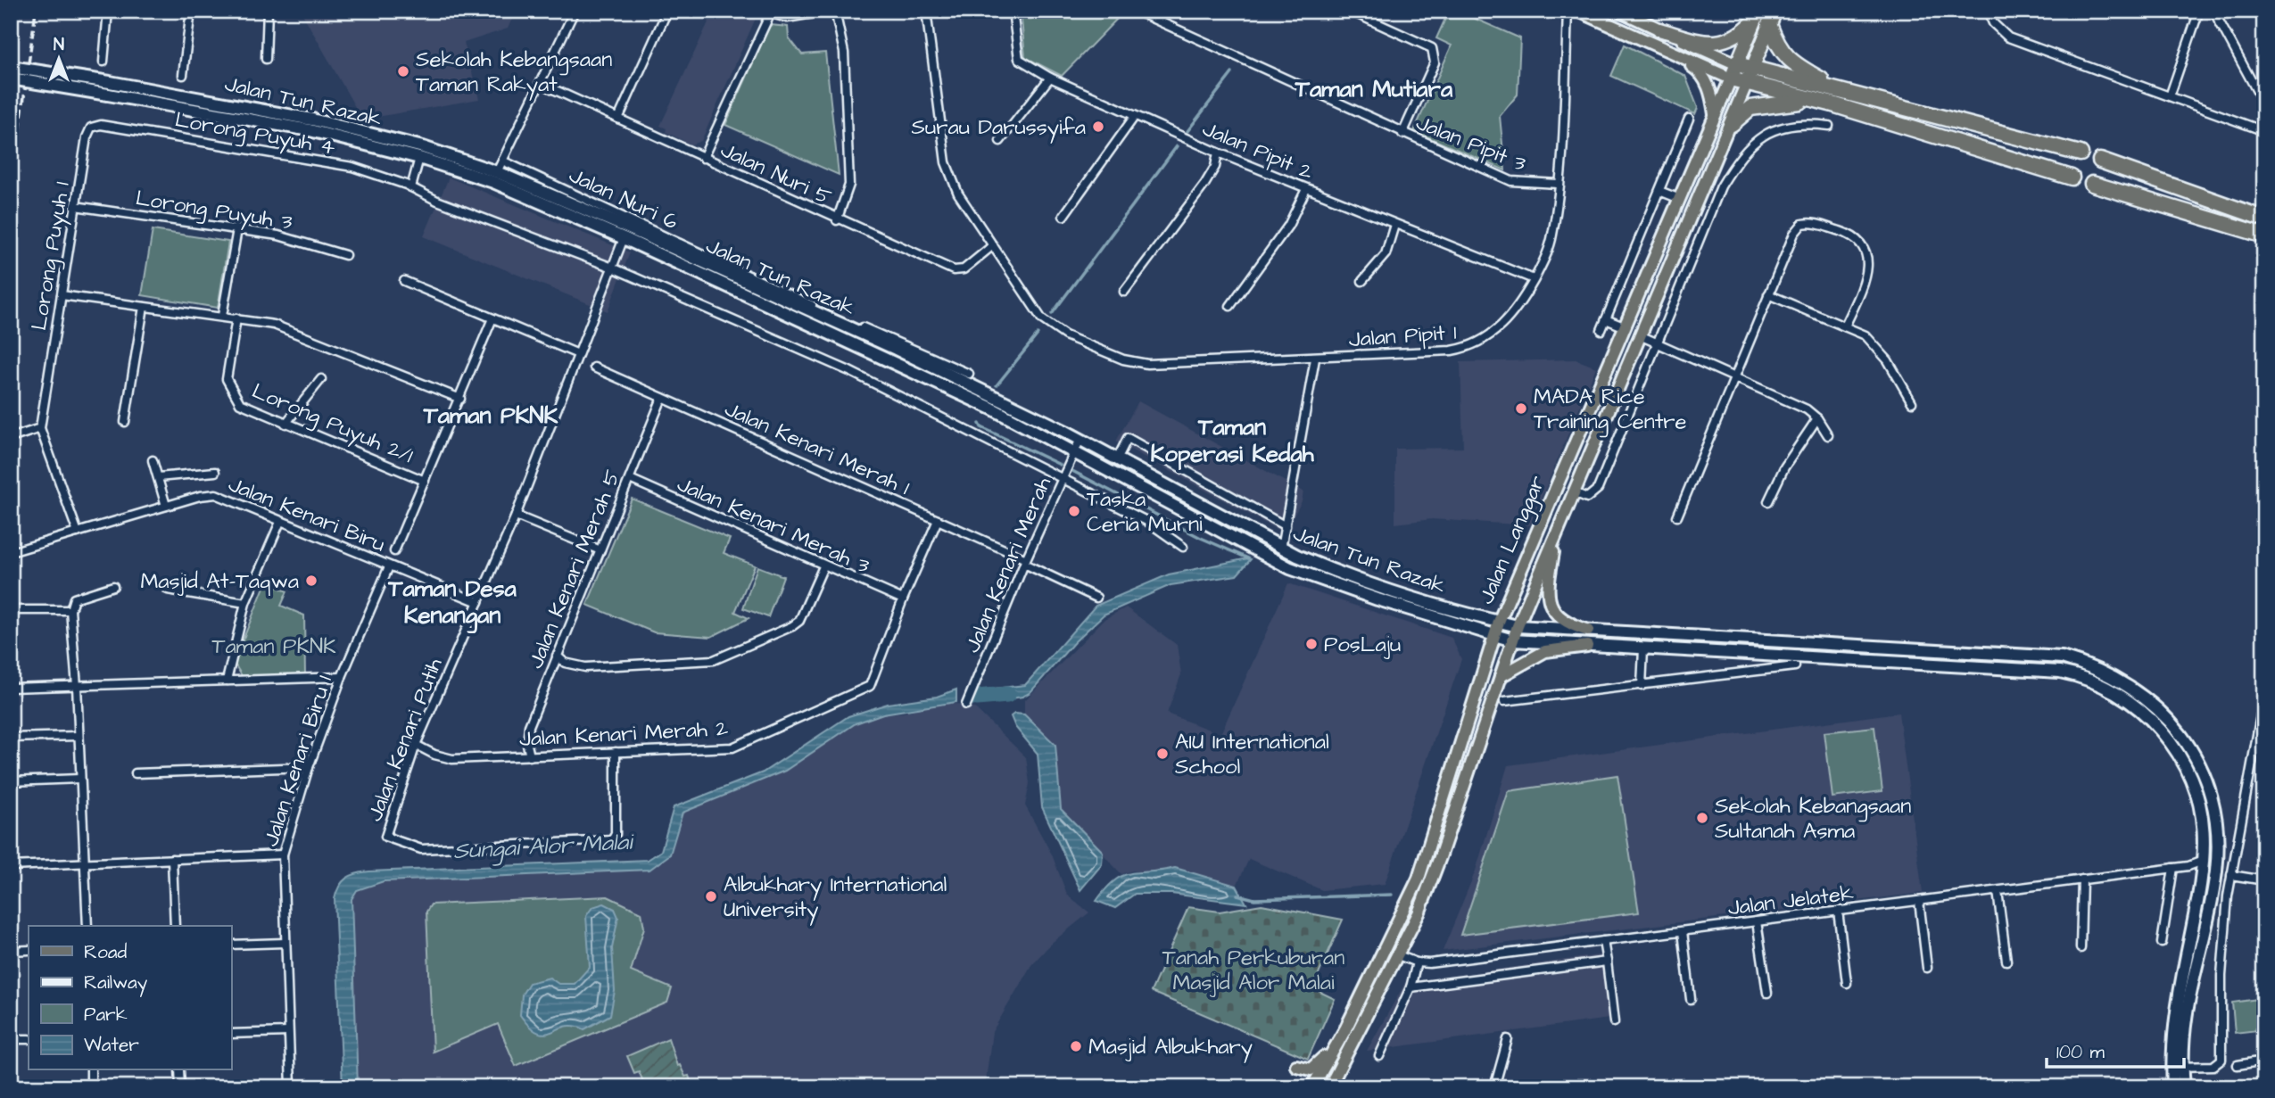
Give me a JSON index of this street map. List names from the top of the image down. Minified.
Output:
{"streets":{"highway":["Jalan Langgar"],"main road":["Jalan Tun Razak"],"street":["Lorong Puyuh 4","Jalan Pipit 3","Jalan Pipit 2","Jalan Nuri 5","Jalan Nuri 6","Lorong Puyuh 3","Lorong Puyuh 1","Jalan Pipit 1","Lorong Puyuh 2/1","Jalan Kenari Merah 1","Jalan Kenari Biru","Jalan Kenari Merah 3","Jalan Kenari Merah","Jalan Kenari Merah 5","Jalan Kenari Merah 2","Jalan Kenari Putih","Jalan Kenari Biru 1","Jalan Jelatek"]},"crossings":[["Jalan Tun Razak","Jalan Nuri 6"],["Jalan Tun Razak","Jalan Langgar"],["Jalan Tun Razak","Jalan Kenari Merah"],["Jalan Tun Razak","Jalan Kenari Putih"],["Jalan Tun Razak","Jalan Jelatek"],["Lorong Puyuh 4","Lorong Puyuh 1"],["Lorong Puyuh 4","Jalan Kenari Merah"],["Lorong Puyuh 4","Jalan Kenari Putih"],["Jalan Pipit 3","Jalan Pipit 1"],["Jalan Pipit 2","Jalan Pipit 1"],["Jalan Nuri 5","Jalan Pipit 1"],["Lorong Puyuh 3","Lorong Puyuh 1"],["Lorong Puyuh 1","Jalan Kenari Biru"],["Jalan Kenari Merah 1","Jalan Kenari Merah"],["Jalan Kenari Merah 1","Jalan Kenari Merah 5"],["Jalan Kenari Merah 1","Jalan Kenari Merah 2"],["Jalan Kenari Biru","Jalan Kenari Putih"],["Jalan Kenari Biru","Jalan Kenari Biru 1"],["Jalan Kenari Merah 3","Jalan Kenari Merah 5"],["Jalan Kenari Merah 3","Jalan Kenari Merah 2"],["Jalan Langgar","Jalan Jelatek"],["Jalan Kenari Merah 5","Jalan Kenari Merah 2"],["Jalan Kenari Merah 2","Jalan Kenari Putih"]],"districts":["Taman Mutiara","Taman PKNK","Taman Koperasi Kedah","Taman Desa Kenangan"],"water":["Sungai Alor Malai"],"parks":["Taman PKNK","Tanah Perkuburan Masjid Alor Malai"],"places":["Sekolah Kebangsaan Taman Rakyat","Surau Darussyifa","MADA Rice Training Centre","Taska Ceria Murni","Masjid At-Taqwa","PosLaju","AIU International School","Sekolah Kebangsaan Sultanah Asma","Albukhary International University","Masjid Albukhary"],"legend":["Road","Railway","Park","Water"],"scale_bar":"100 m","north":"top"}
